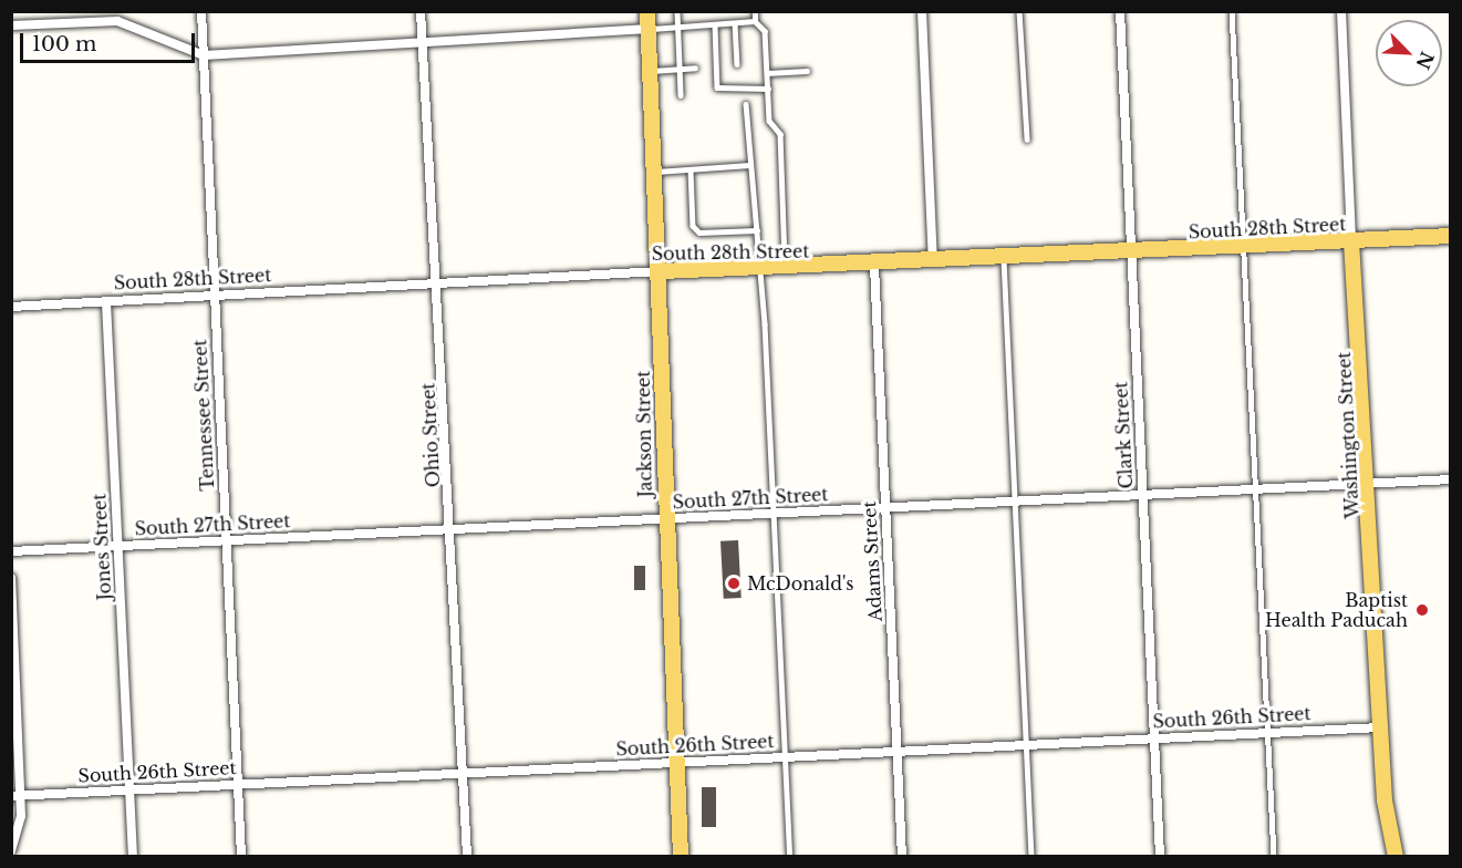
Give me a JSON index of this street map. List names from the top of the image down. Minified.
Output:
{"streets":{"main road":["South 28th Street","Jackson Street","Washington Street"],"street":["Tennessee Street","Ohio Street","Clark Street","South 27th Street","Jones Street","Adams Street","South 26th Street"]},"crossings":[["South 28th Street","Tennessee Street"],["South 28th Street","Jackson Street"],["South 28th Street","Ohio Street"],["South 28th Street","Clark Street"],["South 28th Street","Washington Street"],["South 28th Street","Jones Street"],["South 28th Street","Adams Street"],["Tennessee Street","South 27th Street"],["Tennessee Street","South 26th Street"],["Jackson Street","South 27th Street"],["Jackson Street","South 26th Street"],["Ohio Street","South 27th Street"],["Ohio Street","South 26th Street"],["Clark Street","South 27th Street"],["Clark Street","South 26th Street"],["Washington Street","South 27th Street"],["Washington Street","South 26th Street"],["South 27th Street","Jones Street"],["South 27th Street","Adams Street"],["Jones Street","South 26th Street"],["Adams Street","South 26th Street"]],"places":["McDonald's","Baptist Health Paducah"],"scale_bar":"100 m","north":"bottom right"}
